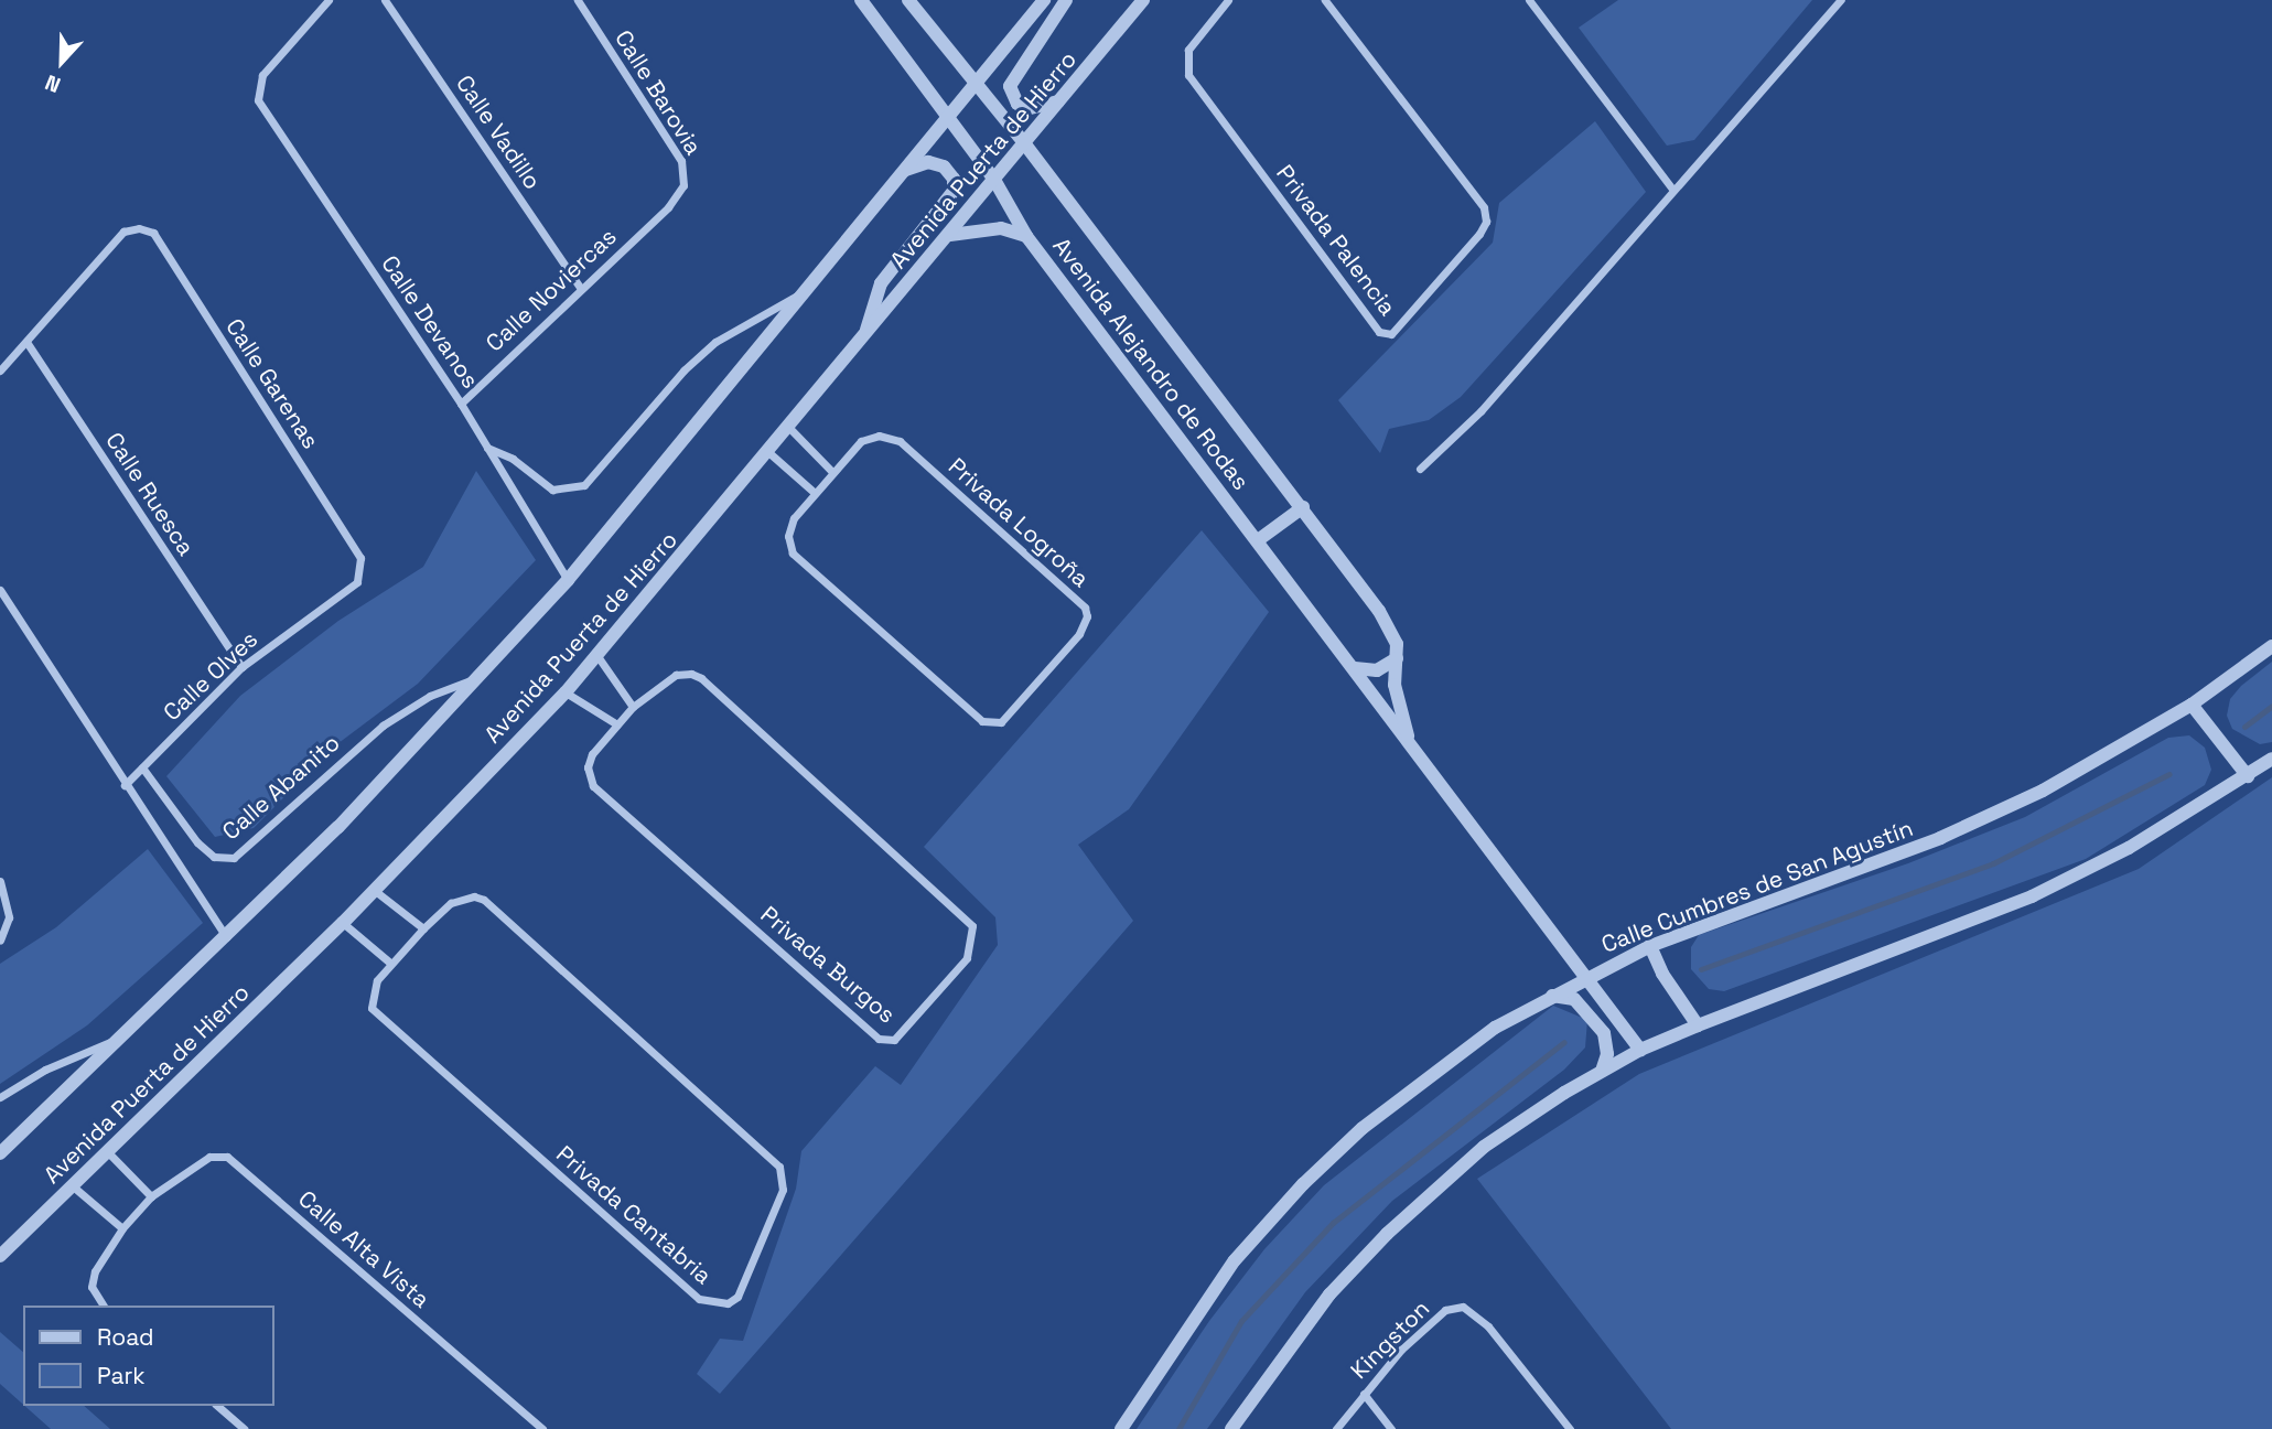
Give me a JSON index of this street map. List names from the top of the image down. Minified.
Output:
{"streets":{"street":["Calle Barovia","Calle Vadillo","Avenida Puerta de Hierro","Privada Palencia","Calle Noviercas","Calle Devanos","Avenida Alejandro de Rodas","Calle Garenas","Calle Ruesca","Privada Logroña","Calle Olves","Calle Abanito","Calle Cumbres de San Agustín","Privada Burgos","Privada Cantabria","Calle Alta Vista","Kingston"]},"crossings":[["Calle Barovia","Calle Noviercas"],["Calle Vadillo","Calle Noviercas"],["Avenida Puerta de Hierro","Calle Devanos"],["Avenida Puerta de Hierro","Avenida Alejandro de Rodas"],["Avenida Puerta de Hierro","Calle Abanito"],["Calle Noviercas","Calle Devanos"],["Avenida Alejandro de Rodas","Calle Cumbres de San Agustín"],["Calle Garenas","Calle Ruesca"],["Calle Garenas","Calle Olves"],["Calle Ruesca","Calle Olves"],["Calle Olves","Calle Abanito"]],"legend":["Road","Park"],"north":"bottom"}
